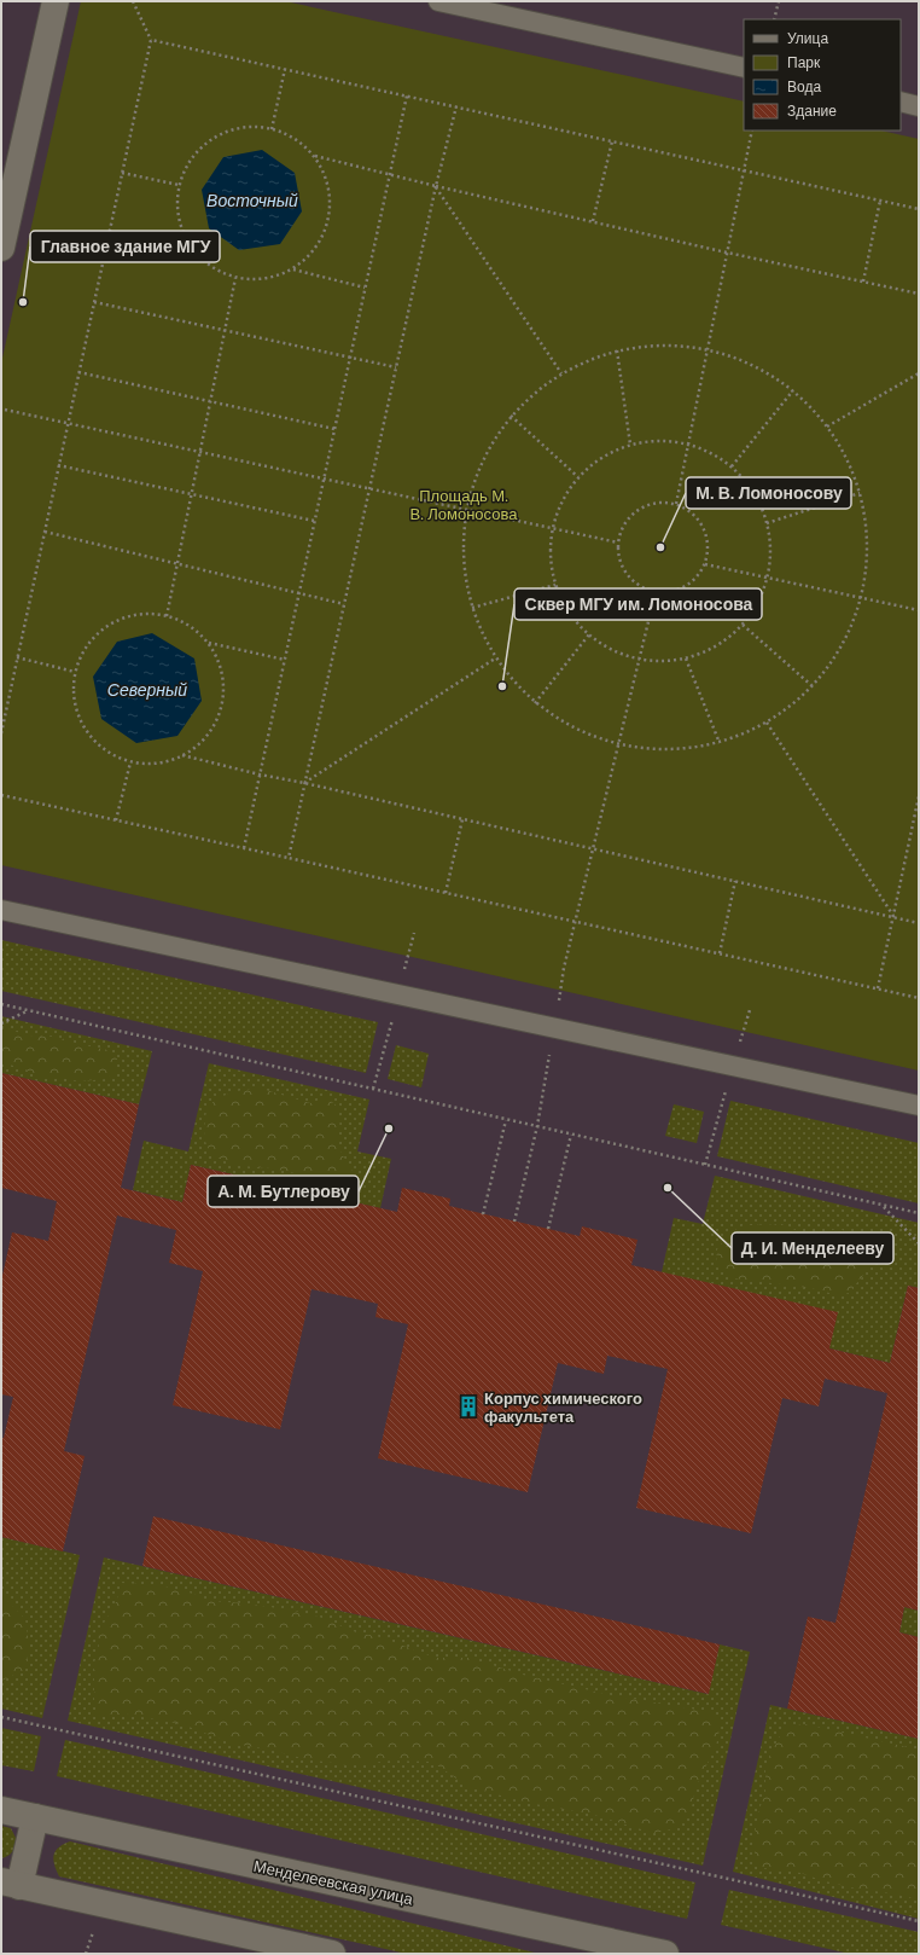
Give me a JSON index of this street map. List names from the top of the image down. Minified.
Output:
{"streets":{"street":["Менделеевская улица"]},"water":["Восточный","Северный"],"parks":["Площадь М. В. Ломоносова"],"places":{"other":["Главное здание МГУ","М. В. Ломоносову","Сквер МГУ им. Ломоносова","А. М. Бутлерову","Д. И. Менделееву"],"building":["Корпус химического факультета"]},"legend":["Улица","Парк","Вода","Здание"]}
